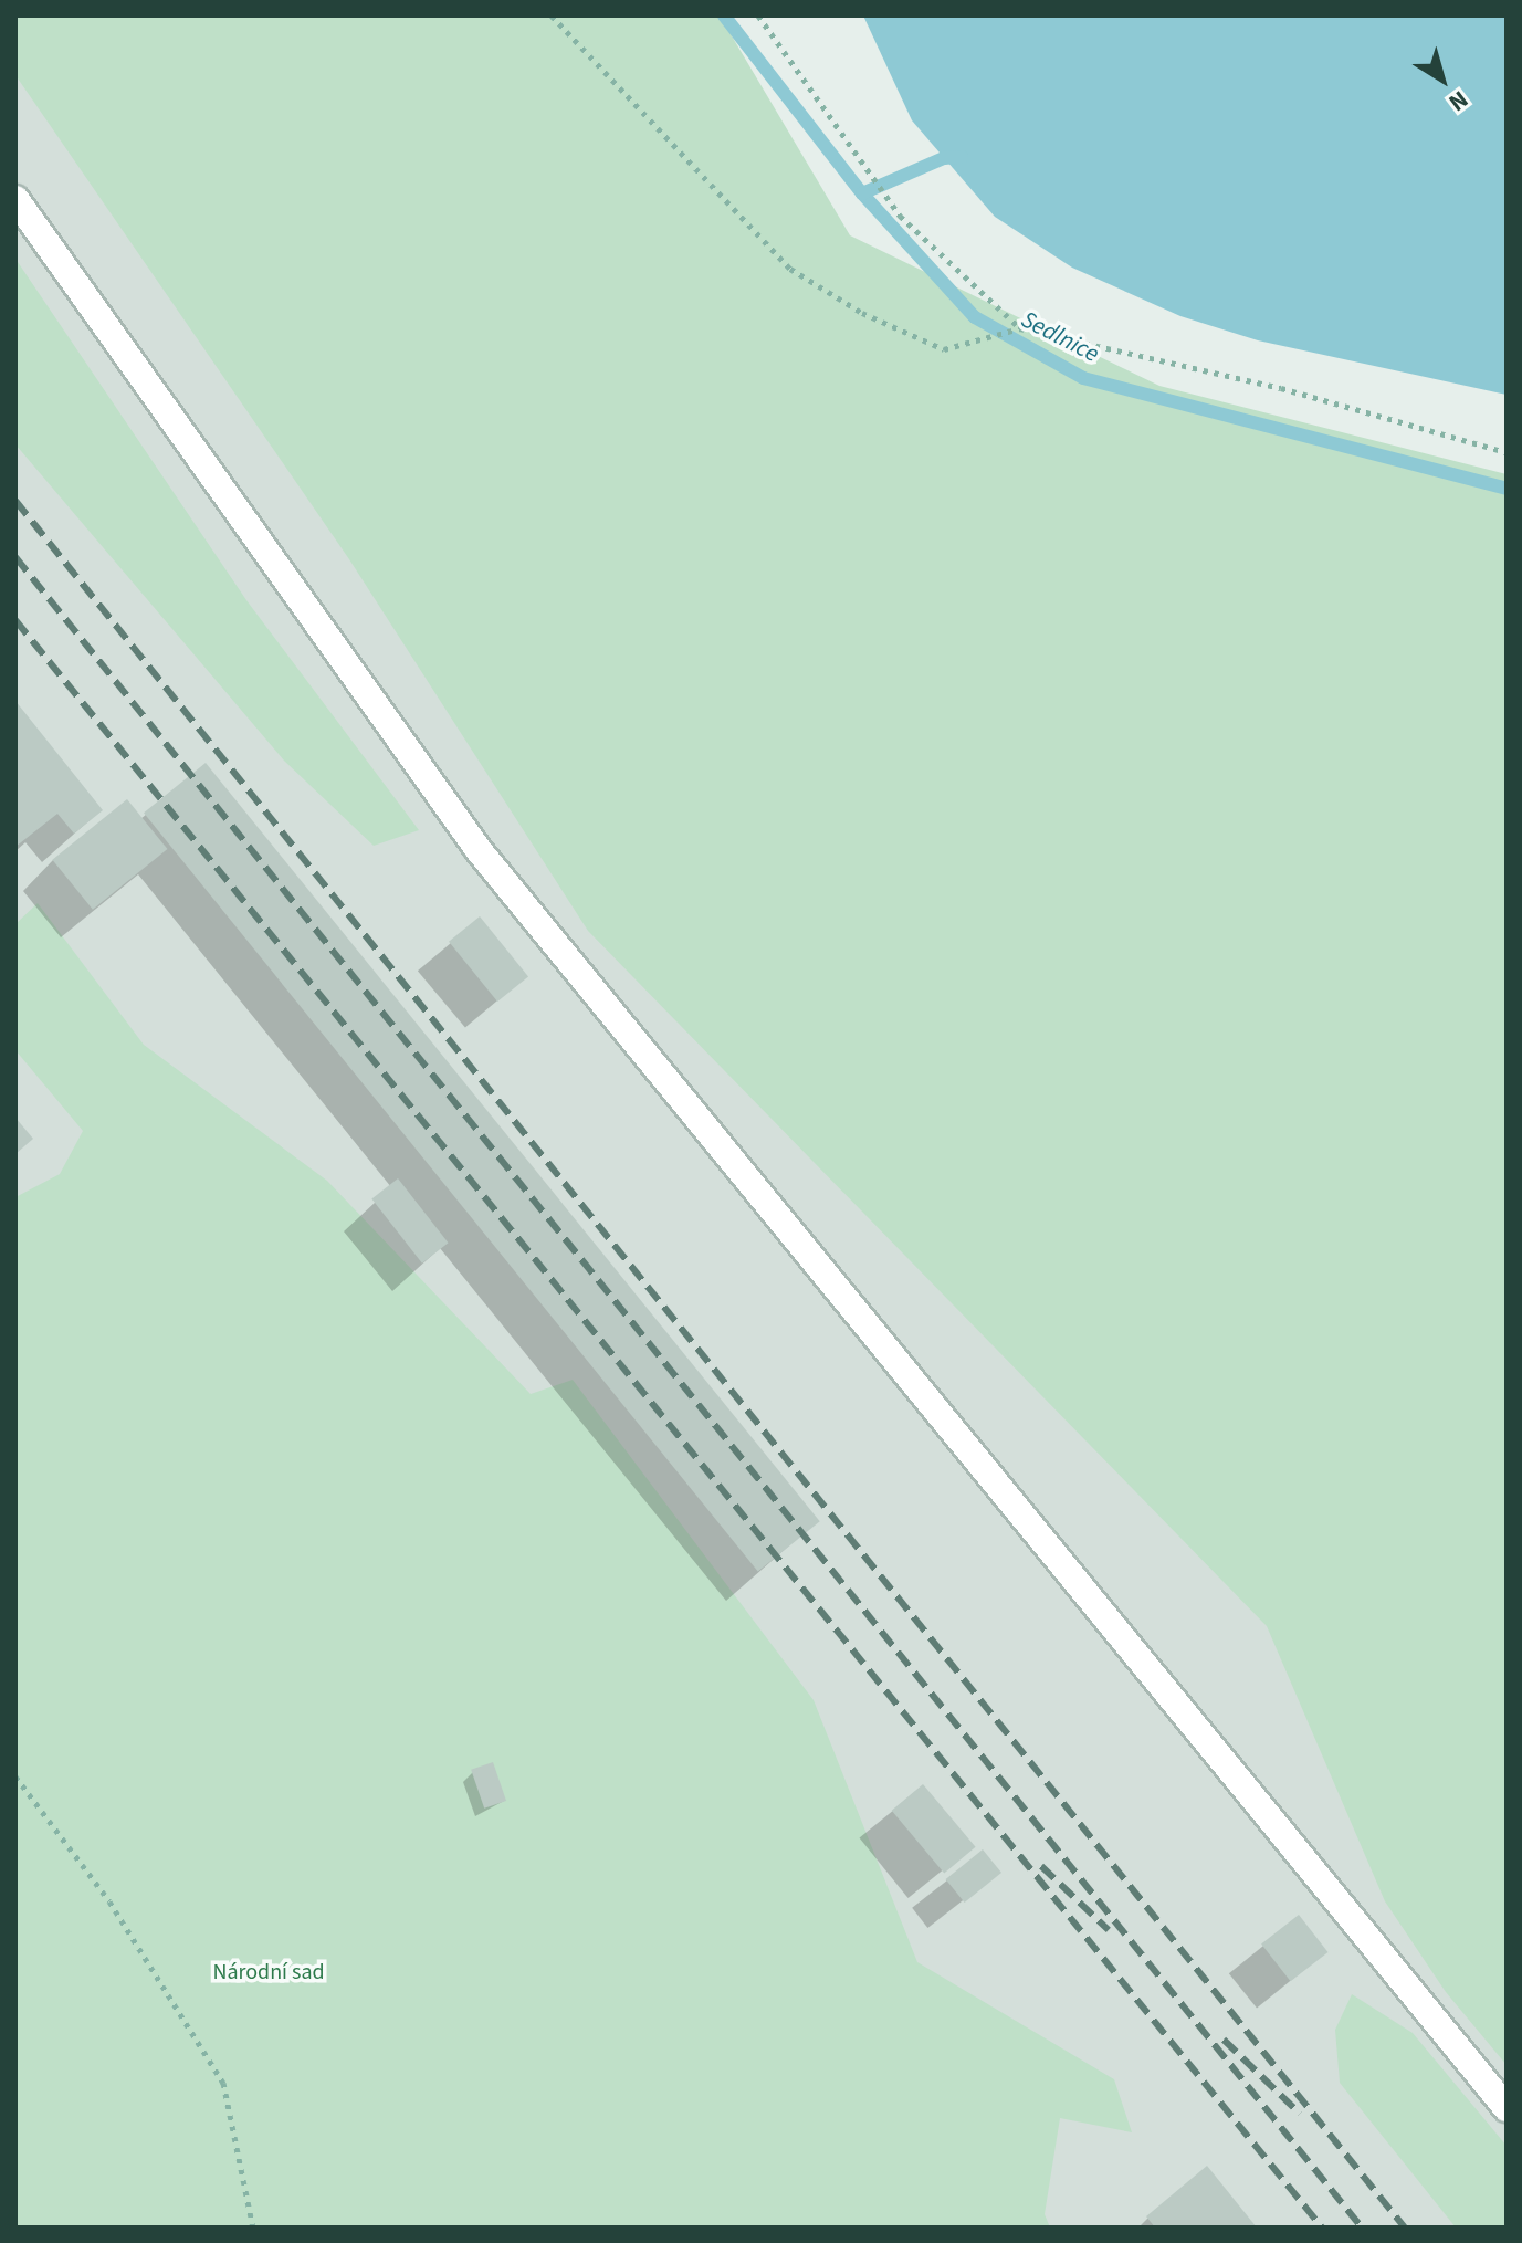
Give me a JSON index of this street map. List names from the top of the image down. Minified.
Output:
{"water":["Sedlnice"],"parks":["Národní sad"],"north":"bottom right"}
